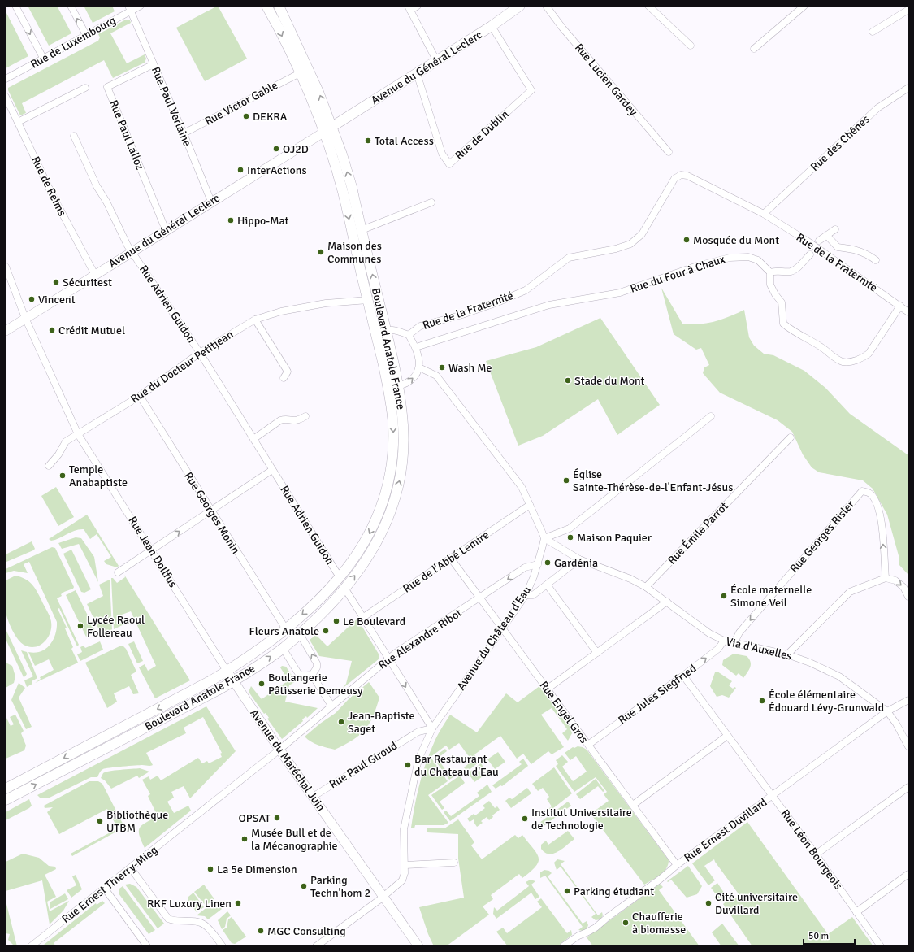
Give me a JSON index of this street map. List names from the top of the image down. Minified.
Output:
{"streets":{"main road":["Avenue du Général Leclerc","Boulevard Anatole France"],"street":["Rue de Luxembourg","Rue Lucien Gardey","Rue Victor Gable","Rue Paul Verlaine","Rue Paul Lalloz","Rue de Dublin","Rue des Chênes","Rue de Reims","Rue de la Fraternité","Rue du Four à Chaux","Rue Adrien Guidon","Rue du Docteur Petitjean","Rue Georges Monin","Rue Émile Parrot","Rue Georges Risler","Rue Jean Dollfus","Rue de l'Abbé Lemire","Avenue du Château d'Eau","Rue Alexandre Ribot","Via d'Auxelles","Rue Jules Siegfried","Rue Engel Gros","Avenue du Maréchal Juin","Rue Paul Giroud","Rue Ernest Duvillard","Rue Léon Bourgeois","Rue Ernest Thierry-Mieg"]},"crossings":[["Rue de Luxembourg","Rue Paul Verlaine"],["Avenue du Général Leclerc","Rue Paul Verlaine"],["Avenue du Général Leclerc","Rue Paul Lalloz"],["Avenue du Général Leclerc","Rue de Dublin"],["Avenue du Général Leclerc","Rue de Reims"],["Avenue du Général Leclerc","Rue Adrien Guidon"],["Avenue du Général Leclerc","Boulevard Anatole France"],["Avenue du Général Leclerc","Rue Jean Dollfus"],["Rue Victor Gable","Rue Paul Verlaine"],["Rue Victor Gable","Boulevard Anatole France"],["Rue Paul Verlaine","Rue Paul Lalloz"],["Rue des Chênes","Rue de la Fraternité"],["Rue Adrien Guidon","Boulevard Anatole France"],["Rue Adrien Guidon","Rue du Docteur Petitjean"],["Boulevard Anatole France","Rue du Docteur Petitjean"],["Boulevard Anatole France","Rue Georges Monin"],["Boulevard Anatole France","Rue Jean Dollfus"],["Boulevard Anatole France","Avenue du Maréchal Juin"],["Rue du Docteur Petitjean","Rue Georges Monin"],["Rue du Docteur Petitjean","Rue Jean Dollfus"],["Rue Émile Parrot","Via d'Auxelles"],["Rue Georges Risler","Via d'Auxelles"],["Rue Jean Dollfus","Avenue du Maréchal Juin"],["Rue de l'Abbé Lemire","Rue Engel Gros"],["Avenue du Château d'Eau","Rue Alexandre Ribot"],["Avenue du Château d'Eau","Via d'Auxelles"],["Avenue du Château d'Eau","Rue Engel Gros"],["Avenue du Château d'Eau","Avenue du Maréchal Juin"],["Avenue du Château d'Eau","Rue Paul Giroud"],["Rue Alexandre Ribot","Rue Engel Gros"],["Rue Alexandre Ribot","Avenue du Maréchal Juin"],["Rue Alexandre Ribot","Rue Ernest Thierry-Mieg"],["Via d'Auxelles","Rue Jules Siegfried"],["Via d'Auxelles","Rue Ernest Duvillard"],["Rue Jules Siegfried","Rue Engel Gros"],["Rue Jules Siegfried","Rue Léon Bourgeois"],["Rue Engel Gros","Rue Ernest Duvillard"],["Avenue du Maréchal Juin","Rue Paul Giroud"],["Avenue du Maréchal Juin","Rue Ernest Thierry-Mieg"],["Rue Ernest Duvillard","Rue Léon Bourgeois"]],"places":["DEKRA","Total Access","OJ2D","InterActions","Hippo-Mat","Mosquée du Mont","Maison des Communes","Sécuritest","Vincent","Crédit Mutuel","Wash Me","Stade du Mont","Temple Anabaptiste","Église Sainte-Thérèse-de-l'Enfant-Jésus","Maison Paquier","Gardénia","École maternelle Simone Veil","Le Boulevard","Lycée Raoul Follereau","Fleurs Anatole","Boulangerie Pâtisserie Demeusy","École élémentaire Édouard Lévy-Grunwald","Jean-Baptiste Saget","Bar Restaurant du Chateau d'Eau","OPSAT","Institut Universitaire de Technologie","Bibliothèque UTBM","Musée Bull et de la Mécanographie","La 5e Dimension","Parking Techn'hom 2","Parking étudiant","RKF Luxury Linen","Cité universitaire Duvillard","Chaufferie à biomasse","MGC Consulting"],"scale_bar":"50 m"}
